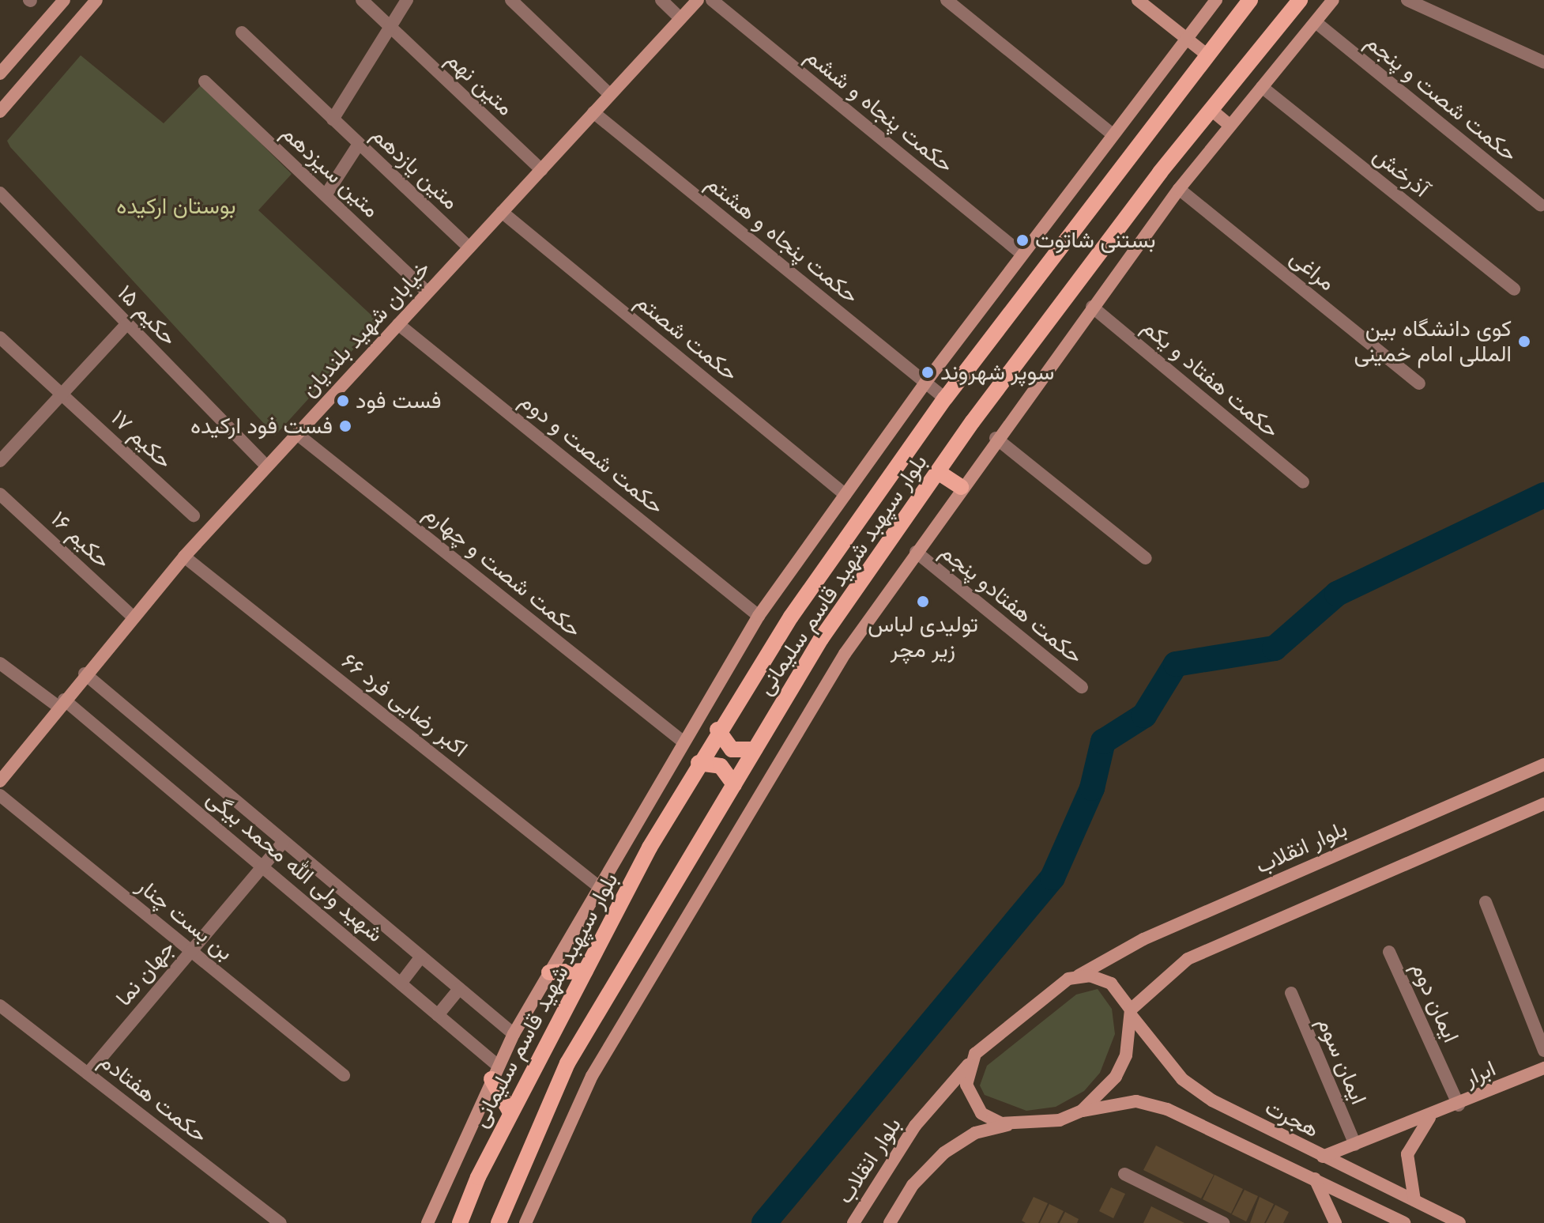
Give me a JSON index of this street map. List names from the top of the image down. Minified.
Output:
{"streets":{"main road":["بلوار سپهبد شهید قاسم سلیمانی"],"street":["متین نهم","حکمت شصت و پنجم","حکمت پنجاه و ششم","متین یازدهم","متین سیزدهم","آذرخش","حکمت پنجاه و هشتم","مراغی","حکیم ۱۵","خیابان شهید بلندیان","حکمت شصتم","حکمت هفتاد و یکم","حکیم ۱۷","حکمت شصت و دوم","حکیم ۱۶","حکمت شصت و چهارم","حکمت هفتادو پنجم","۶۶ اکبر رضایی فرد","بلوار انقلاب","شهید ولی الله محمد بیگی","بن بست چنار","جهان نما","ایمان دوم","ایمان سوم","ابرار","حکمت هفتادم","هجرت"]},"crossings":[["متین نهم","خیابان شهید بلندیان"],["متین یازدهم","خیابان شهید بلندیان"],["متین سیزدهم","خیابان شهید بلندیان"],["حکمت پنجاه و هشتم","خیابان شهید بلندیان"],["حکمت پنجاه و هشتم","بلوار سپهبد شهید قاسم سلیمانی"],["حکیم ۱۵","خیابان شهید بلندیان"],["خیابان شهید بلندیان","حکمت شصتم"],["خیابان شهید بلندیان","حکمت شصت و دوم"],["خیابان شهید بلندیان","حکیم ۱۶"],["خیابان شهید بلندیان","حکمت شصت و چهارم"],["خیابان شهید بلندیان","۶۶ اکبر رضایی فرد"],["خیابان شهید بلندیان","شهید ولی الله محمد بیگی"],["بلوار انقلاب","هجرت"],["شهید ولی الله محمد بیگی","جهان نما"],["بن بست چنار","جهان نما"],["جهان نما","حکمت هفتادم"],["ایمان دوم","ابرار"],["ایمان سوم","ابرار"],["ابرار","هجرت"]],"parks":["بوستان ارکیده"],"places":["بستنی شاتوت","کوی دانشگاه بین المللی امام خمینی","سوپر شهروند","فست فود","فست فود ارکیده","تولیدی لباس زیر مچر"]}
